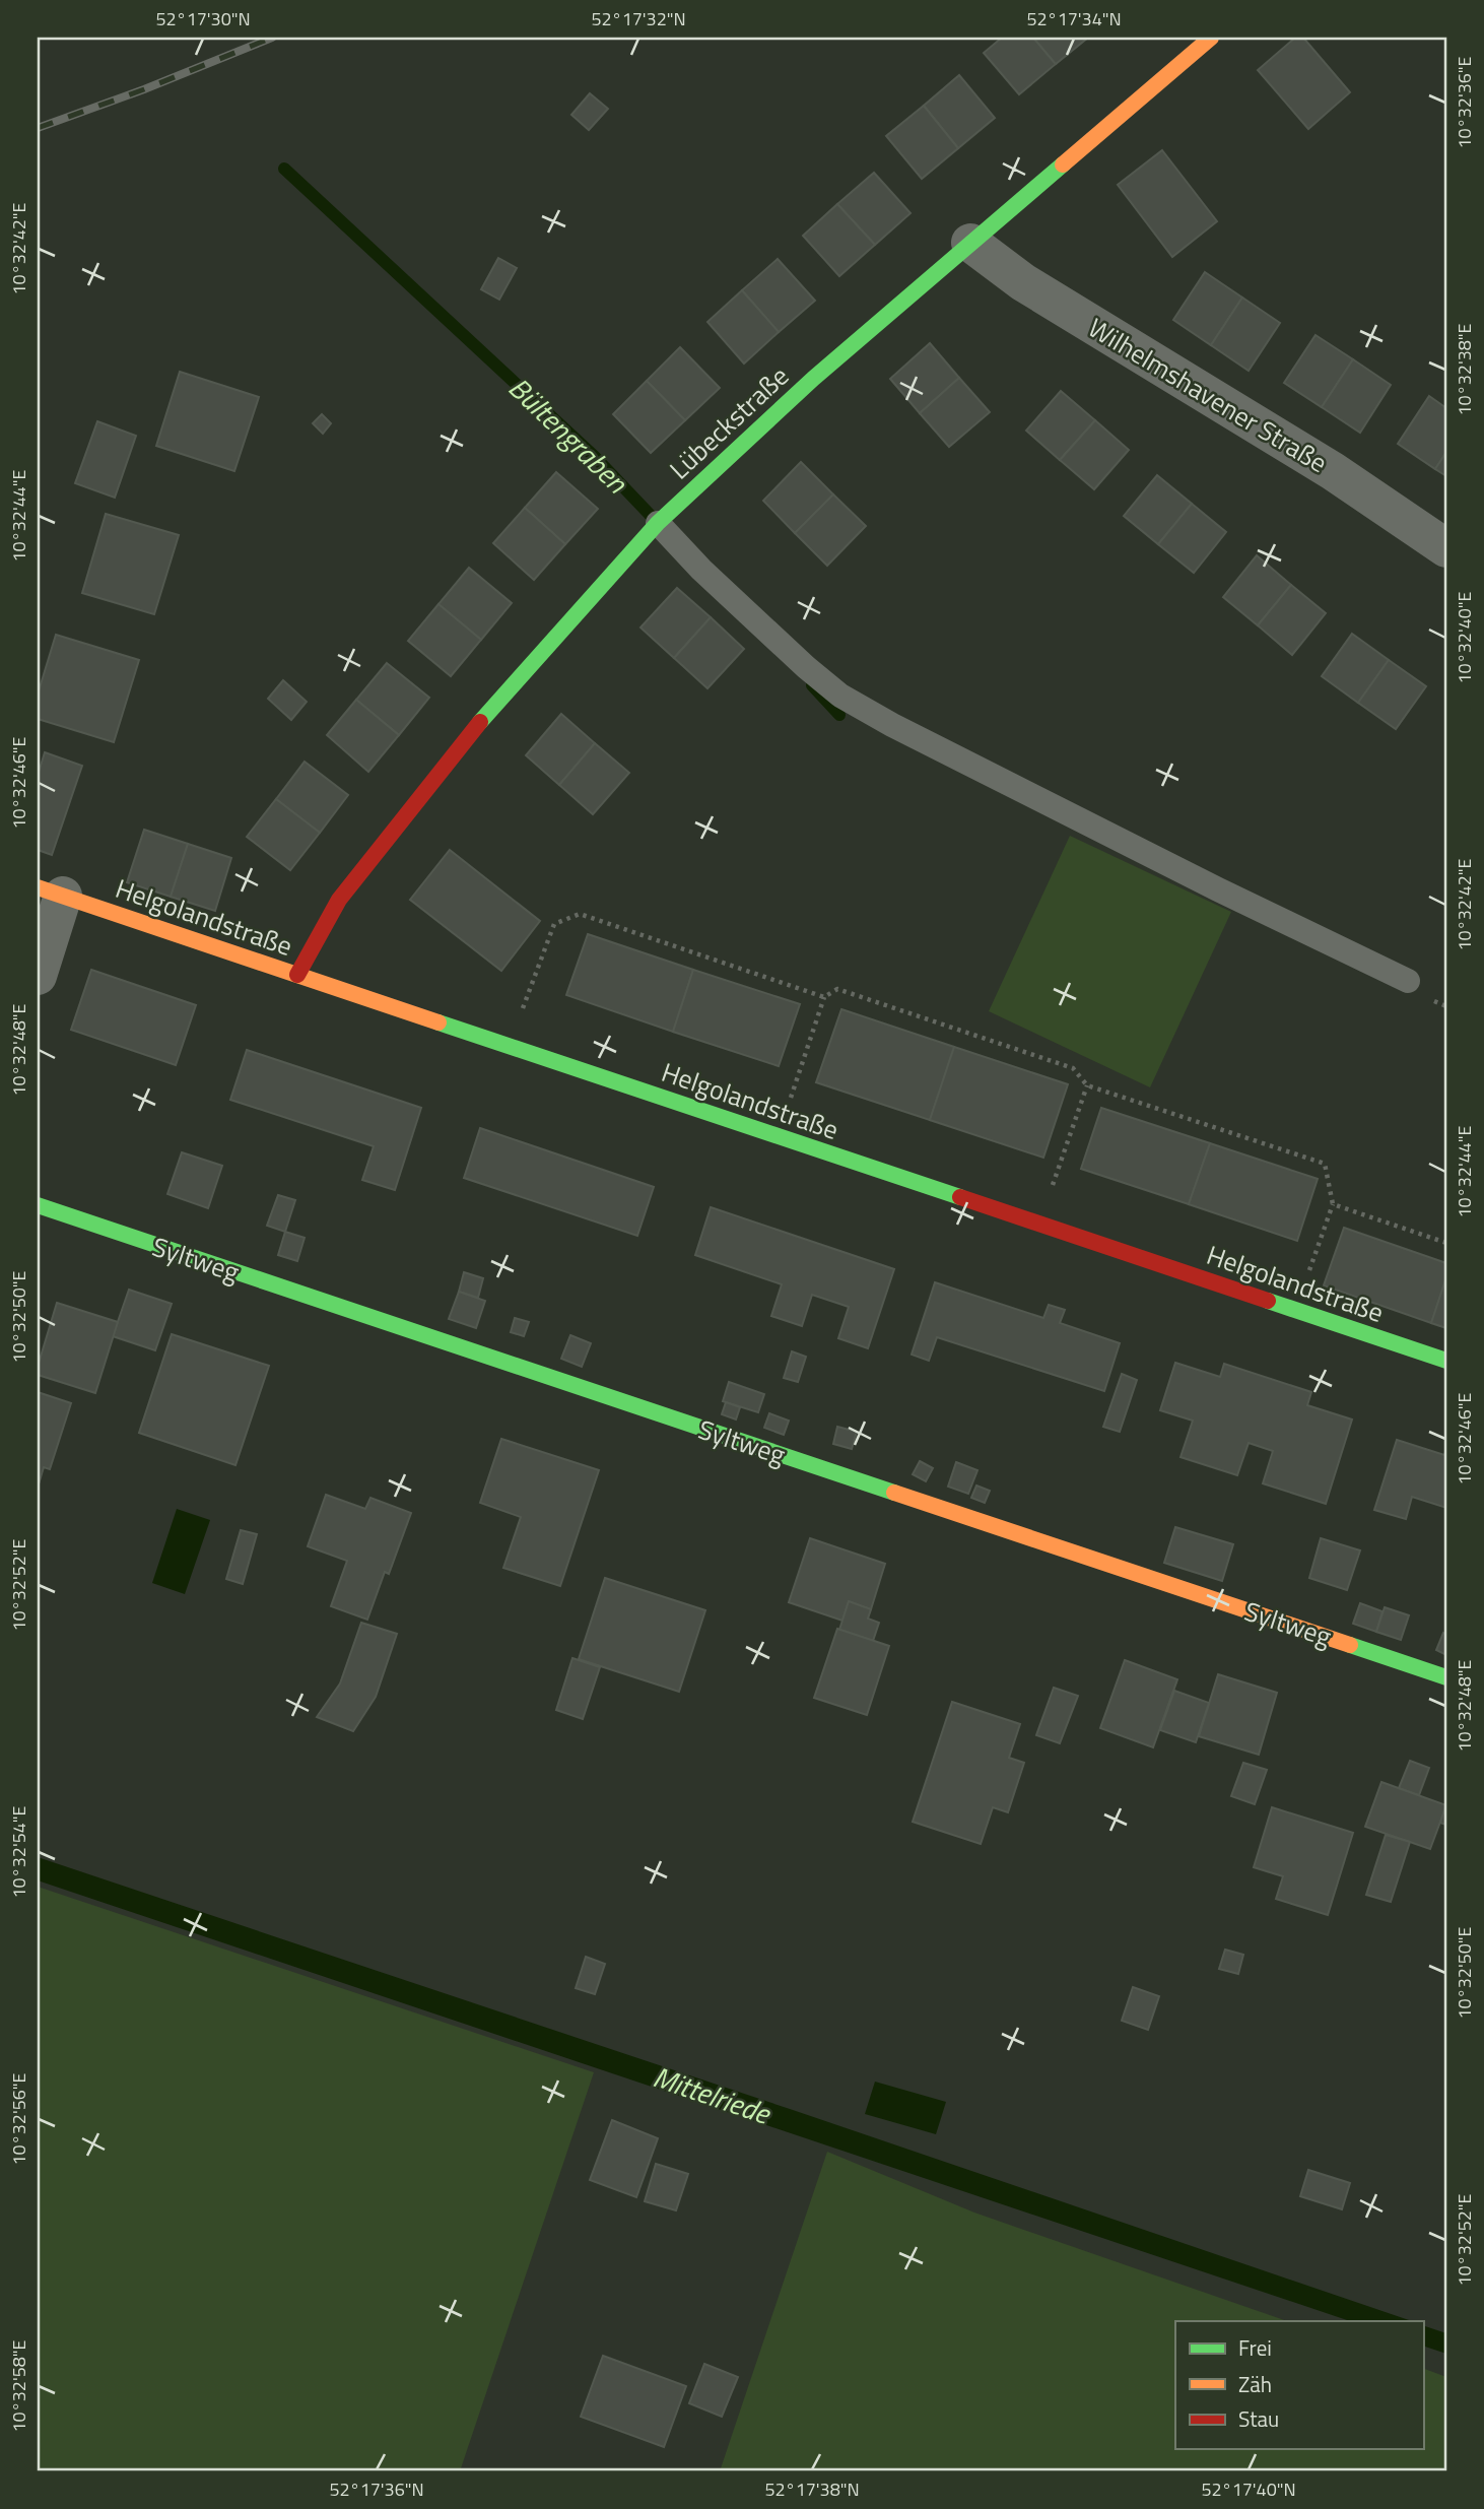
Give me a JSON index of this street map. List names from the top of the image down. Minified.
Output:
{"streets":{"street":["Wilhelmshavener Straße","Lübeckstraße","Helgolandstraße","Syltweg"]},"crossings":[["Wilhelmshavener Straße","Lübeckstraße"],["Lübeckstraße","Helgolandstraße"]],"water":["Bültengraben","Mittelriede"],"legend":["Frei","Zäh","Stau"],"coordinates":["52°17'30\"N","52°17'32\"N","52°17'34\"N","10°32'36\"E","10°32'42\"E","10°32'38\"E","10°32'44\"E","10°32'40\"E","10°32'46\"E","10°32'48\"E","10°32'50\"E","10°32'52\"E","10°32'54\"E","10°32'56\"E","10°32'58\"E","52°17'36\"N","52°17'38\"N","52°17'40\"N"]}
